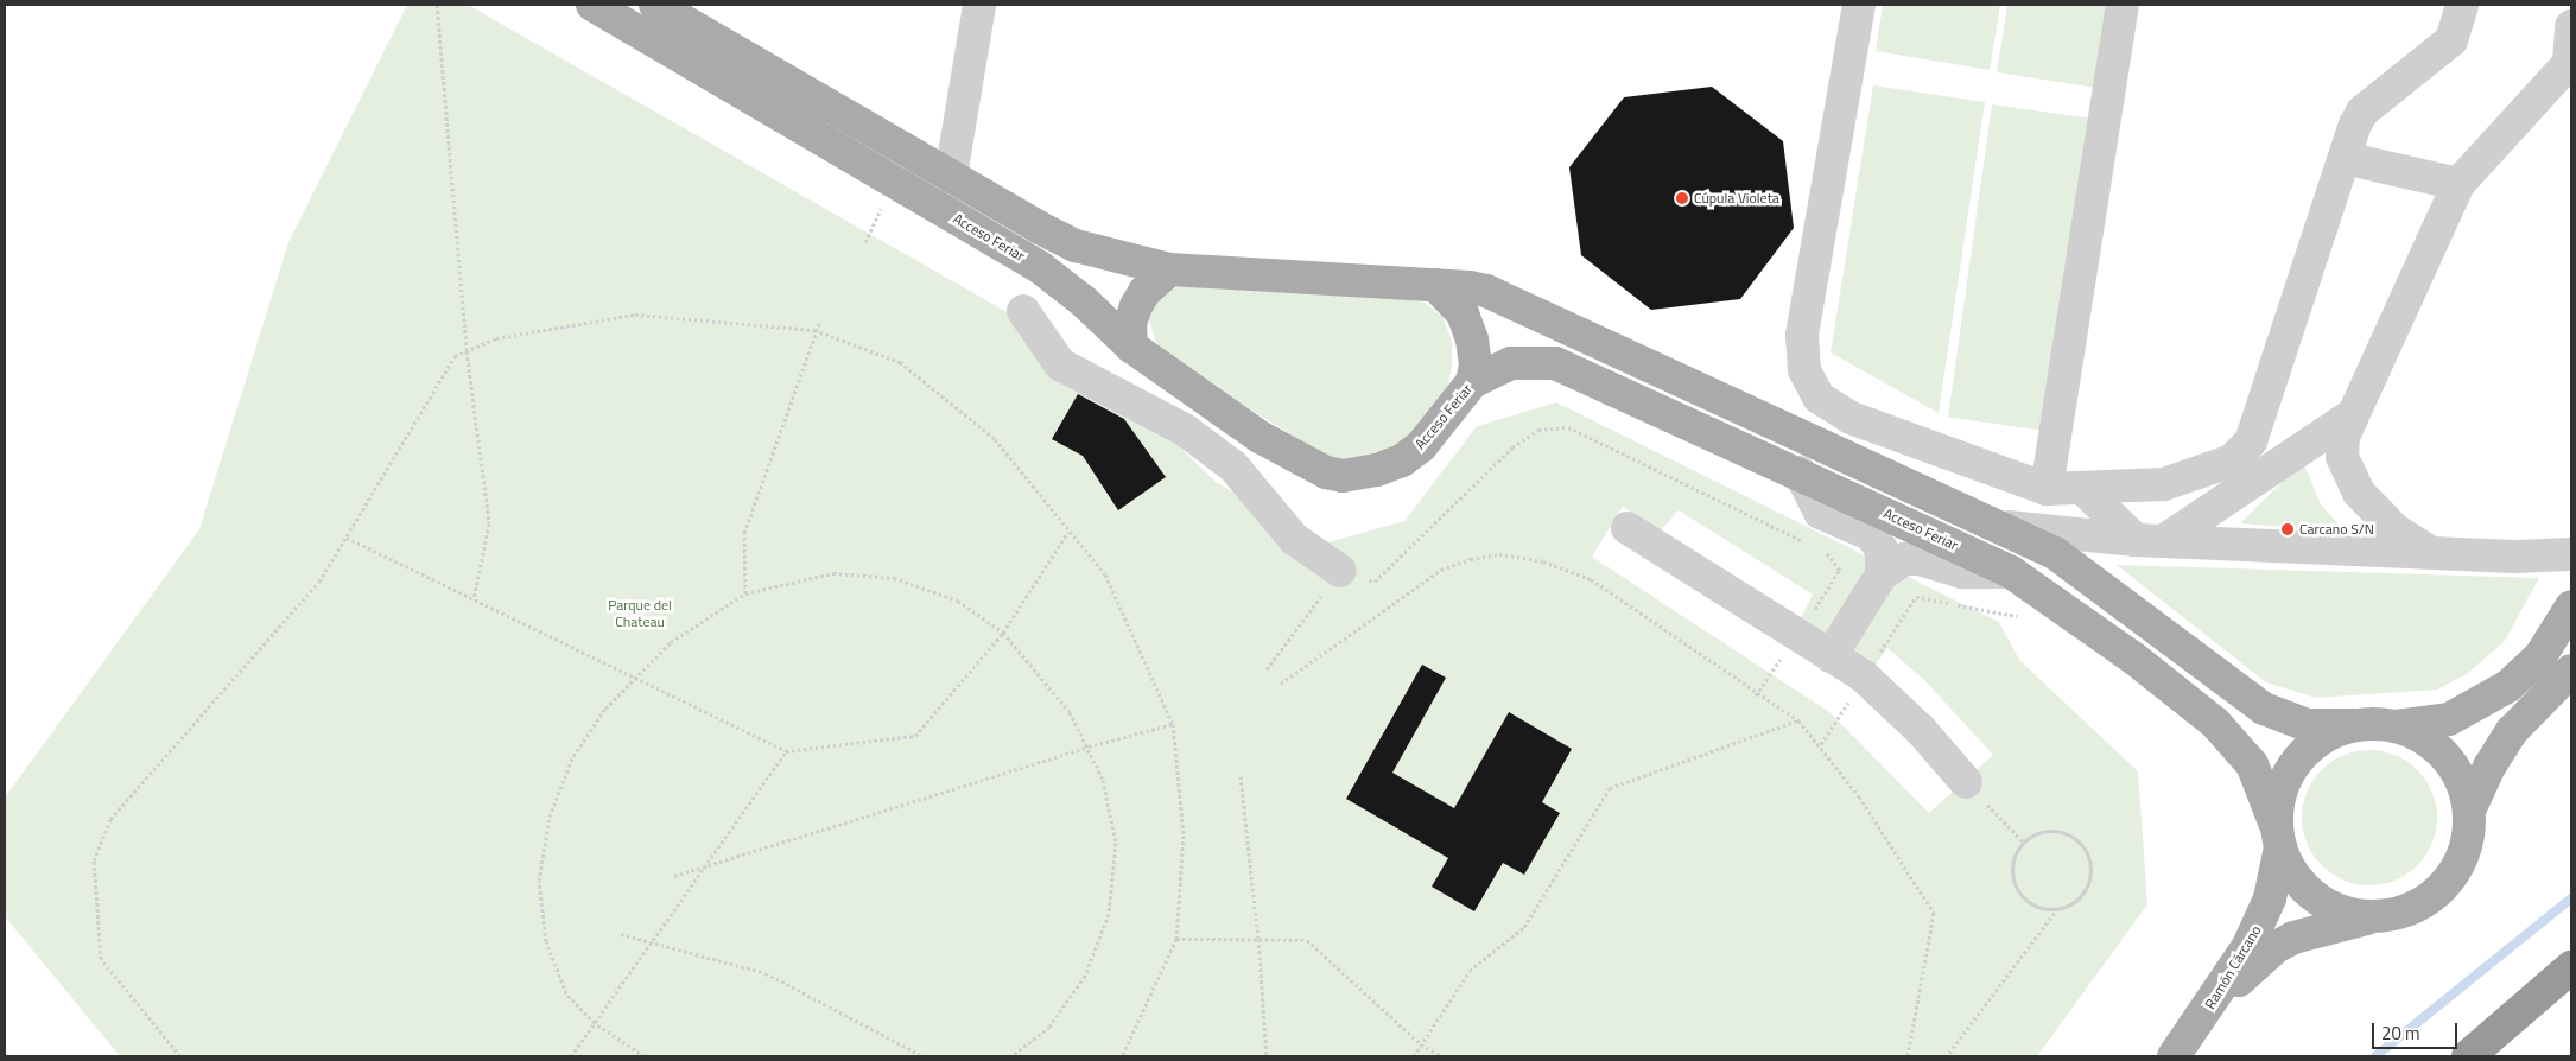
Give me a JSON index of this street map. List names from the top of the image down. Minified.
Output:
{"streets":{"main road":["Acceso Feriar","Ramón Cárcano"]},"crossings":[["Acceso Feriar","Ramón Cárcano"]],"parks":["Parque del Chateau"],"places":["Cúpula Violeta","Carcano S/N"],"scale_bar":"20 m"}
